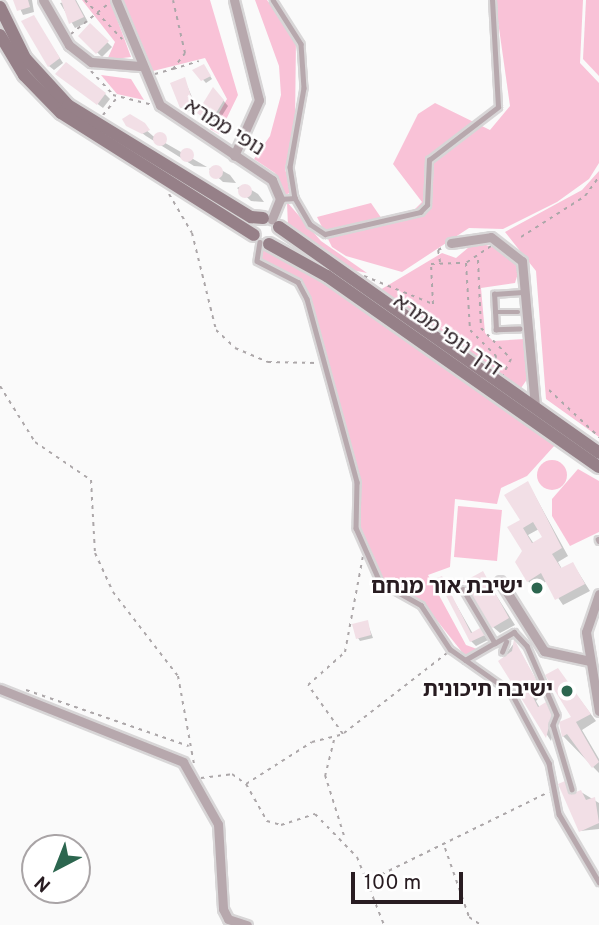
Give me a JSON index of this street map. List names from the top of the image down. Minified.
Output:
{"streets":{"main road":["דרך נופי ממרא"],"street":["נופי ממרא"]},"places":["ישיבת אור מנחם","ישיבה תיכונית"],"scale_bar":"100 m","north":"bottom left"}
